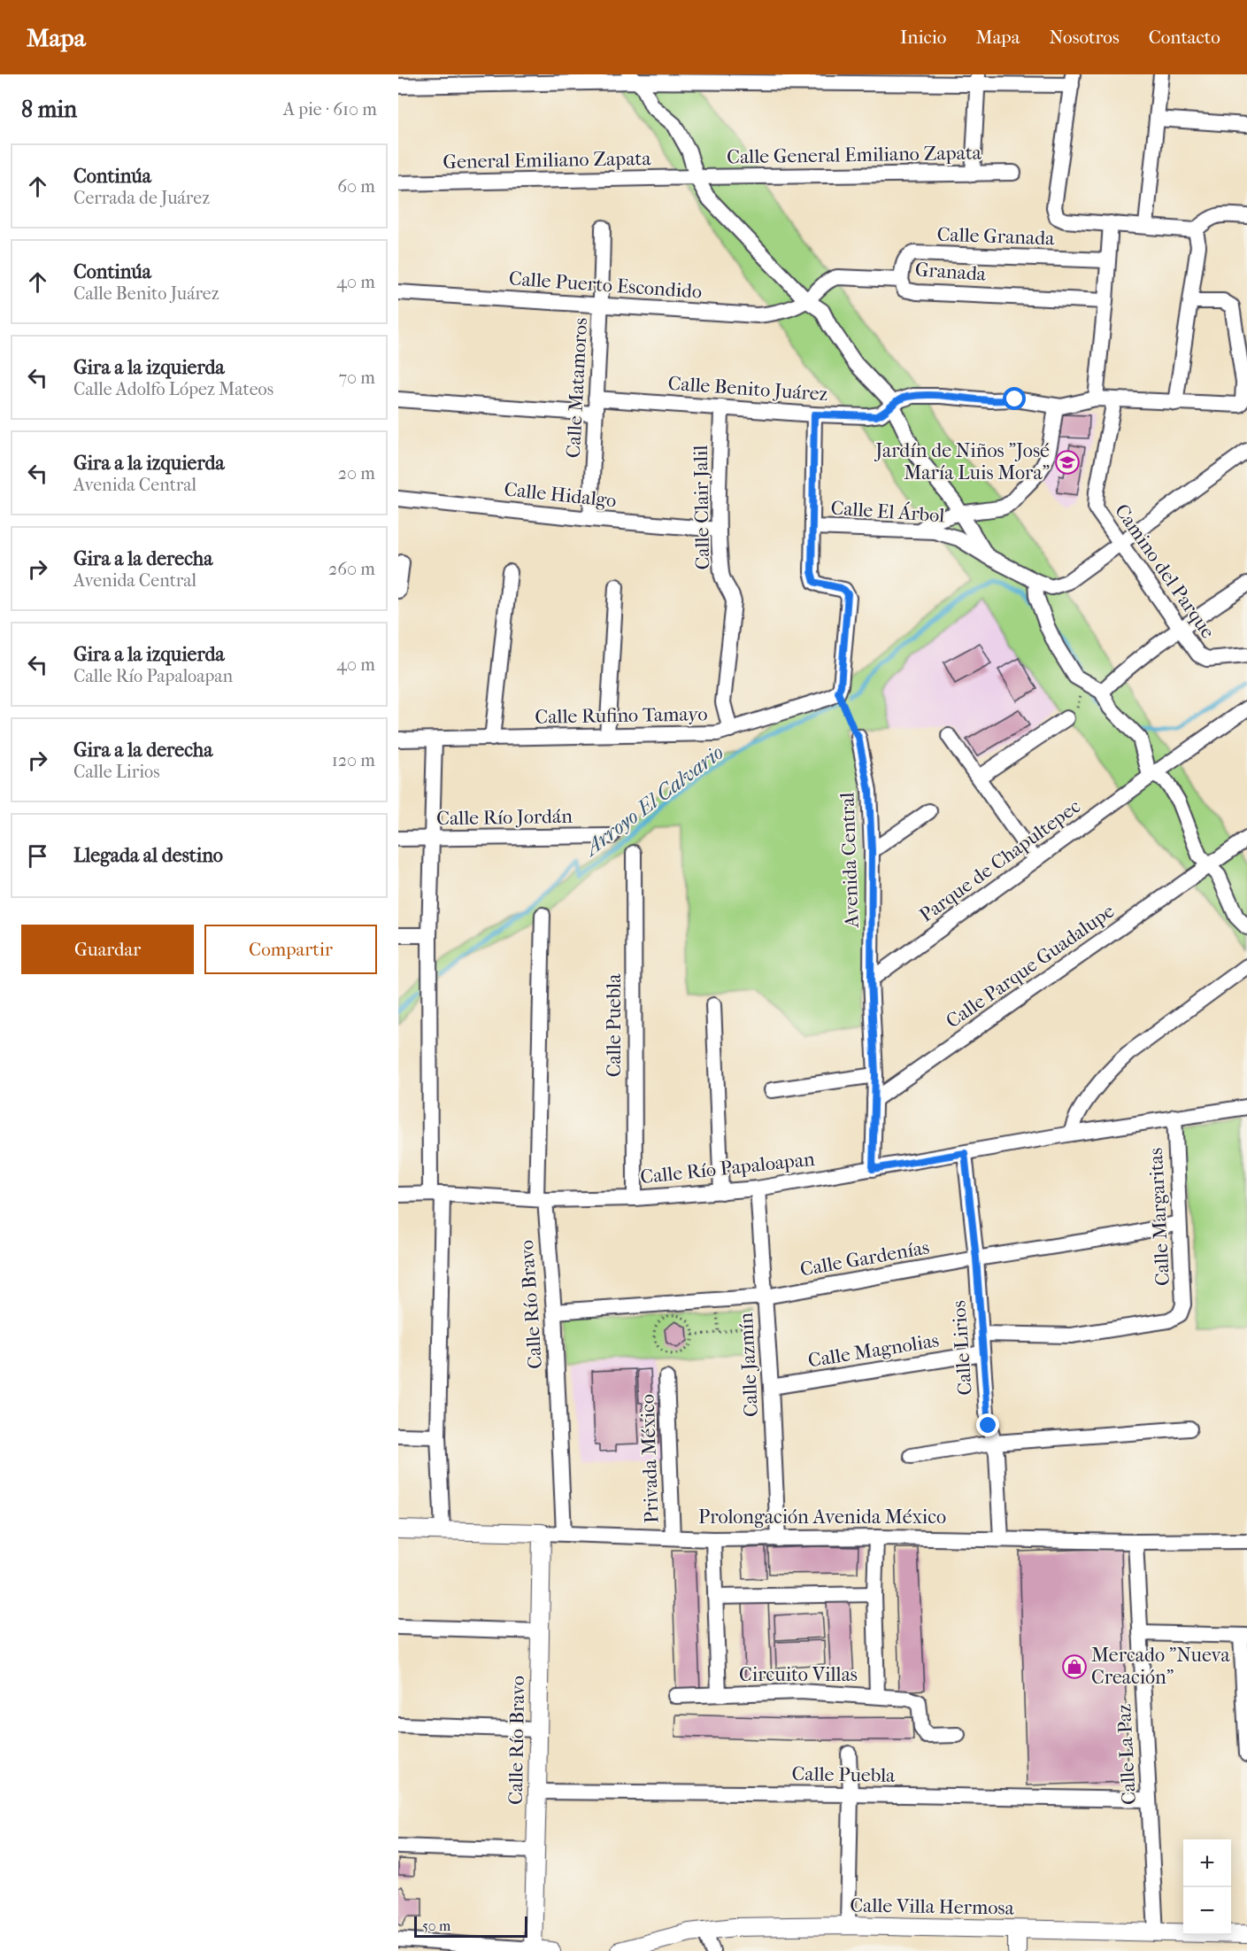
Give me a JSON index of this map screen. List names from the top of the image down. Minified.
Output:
{"streets":{"street":["Calle General Emiliano Zapata","General Emiliano Zapata","Calle Granada","Granada","Calle Puerto Escondido","Calle Matamoros","Calle Benito Juárez","Calle Hidalgo","Calle Clair Jalil","Calle El Árbol","Camino del Parque","Calle Rufino Tamayo","Calle Río Jordán","Avenida Central","Parque de Chapultepec","Calle Parque Guadalupe","Calle Puebla","Calle Río Papaloapan","Calle Margaritas","Calle Gardenías","Calle Río Bravo","Calle Lirios","Calle Magnolias","Calle Jazmín","Privada México","Prolongación Avenida México","Circuito Villas","Calle La Paz","Calle Villa Hermosa"]},"crossings":[["Calle General Emiliano Zapata","General Emiliano Zapata"],["Calle Granada","Granada"],["Granada","Calle Puerto Escondido"],["Calle Puerto Escondido","Calle Matamoros"],["Calle Matamoros","Calle Benito Juárez"],["Calle Matamoros","Calle Hidalgo"],["Calle Benito Juárez","Calle Clair Jalil"],["Calle Hidalgo","Calle Clair Jalil"],["Calle Clair Jalil","Calle Rufino Tamayo"],["Calle El Árbol","Camino del Parque"],["Avenida Central","Parque de Chapultepec"],["Avenida Central","Calle Parque Guadalupe"],["Avenida Central","Calle Río Papaloapan"],["Calle Puebla","Calle Río Papaloapan"],["Calle Puebla","Calle Río Bravo"],["Calle Puebla","Calle La Paz"],["Calle Río Papaloapan","Calle Margaritas"],["Calle Río Papaloapan","Calle Río Bravo"],["Calle Río Papaloapan","Calle Lirios"],["Calle Río Papaloapan","Calle Jazmín"],["Calle Margaritas","Calle Gardenías"],["Calle Margaritas","Calle Lirios"],["Calle Gardenías","Calle Río Bravo"],["Calle Gardenías","Calle Lirios"],["Calle Gardenías","Calle Jazmín"],["Calle Río Bravo","Prolongación Avenida México"],["Calle Lirios","Calle Magnolias"],["Calle Lirios","Prolongación Avenida México"],["Calle Magnolias","Calle Jazmín"],["Calle Jazmín","Prolongación Avenida México"],["Privada México","Prolongación Avenida México"],["Prolongación Avenida México","Circuito Villas"],["Prolongación Avenida México","Calle La Paz"],["Calle La Paz","Calle Villa Hermosa"]],"water":["Arroyo El Calvario"],"places":{"school or university":["Jardín de Niños \"José María Luis Mora\""],"shop":["Mercado \"Nueva Creación\""]},"scale_bar":"50 m","page":{"header":"Mapa","nav":["Inicio","Mapa","Nosotros","Contacto"],"heading":["8 min","A pie · 610 m"],"list":[["Continúa","Cerrada de Juárez","60 m"],["Continúa","Calle Benito Juárez","40 m"],["Gira a la izquierda","Calle Adolfo López Mateos","70 m"],["Gira a la izquierda","Avenida Central","20 m"],["Gira a la derecha","Avenida Central","260 m"],["Gira a la izquierda","Calle Río Papaloapan","40 m"],["Gira a la derecha","Calle Lirios","120 m"],"Llegada al destino"],"buttons":["Guardar","Compartir"],"map_buttons":["+","−"],"scale":"50 m"}}
